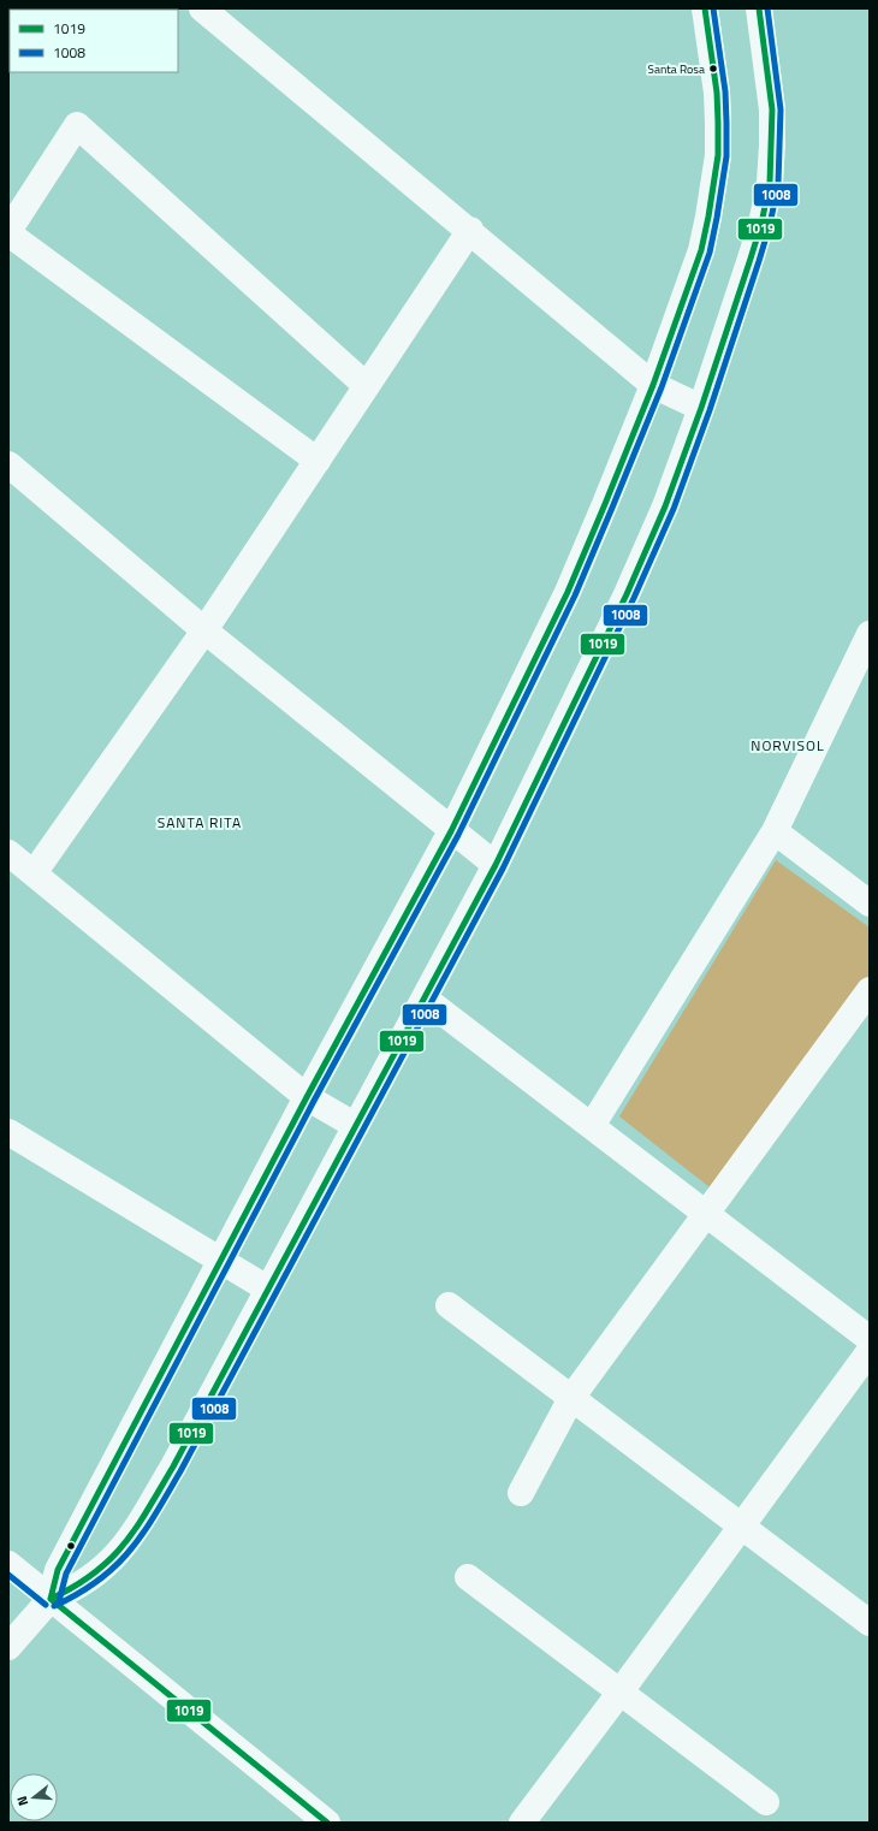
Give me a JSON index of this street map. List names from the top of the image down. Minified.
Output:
{"districts":["NORVISOL","SANTA RITA"],"places":["Santa Rosa"],"lines":["transit line 1019","transit line 1008"],"legend":["1019","1008"],"north":"left"}
